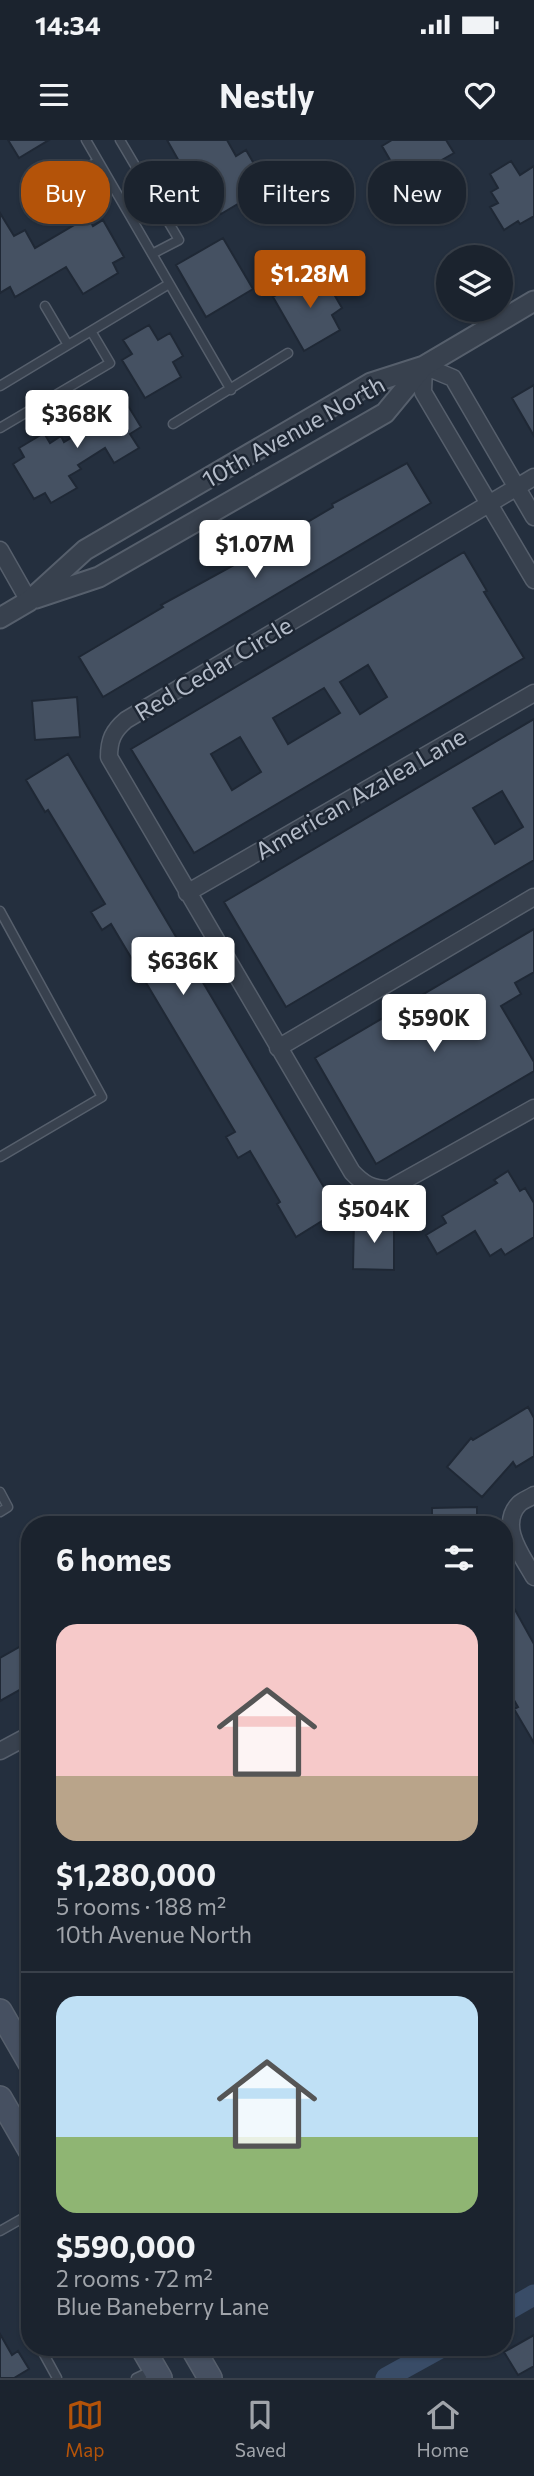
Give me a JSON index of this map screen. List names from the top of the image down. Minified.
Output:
{"streets":{"street":["10th Avenue North","Red Cedar Circle","American Azalea Lane"]},"crossings":[["Red Cedar Circle","American Azalea Lane"]],"page":{"status":"14:34","header":"Nestly","chip":["Buy","Rent","Filters","New"],"price":["$1.28M","$368K","$1.07M","$636K","$590K","$504K"],"heading":"6 homes","list":[{"name":"$1,280,000","note":"5 rooms · 188 m² · 10th Avenue North"},{"name":"$590,000","note":"2 rooms · 72 m² · Blue Baneberry Lane"}],"tabs":["Map","Saved","Home"]}}
